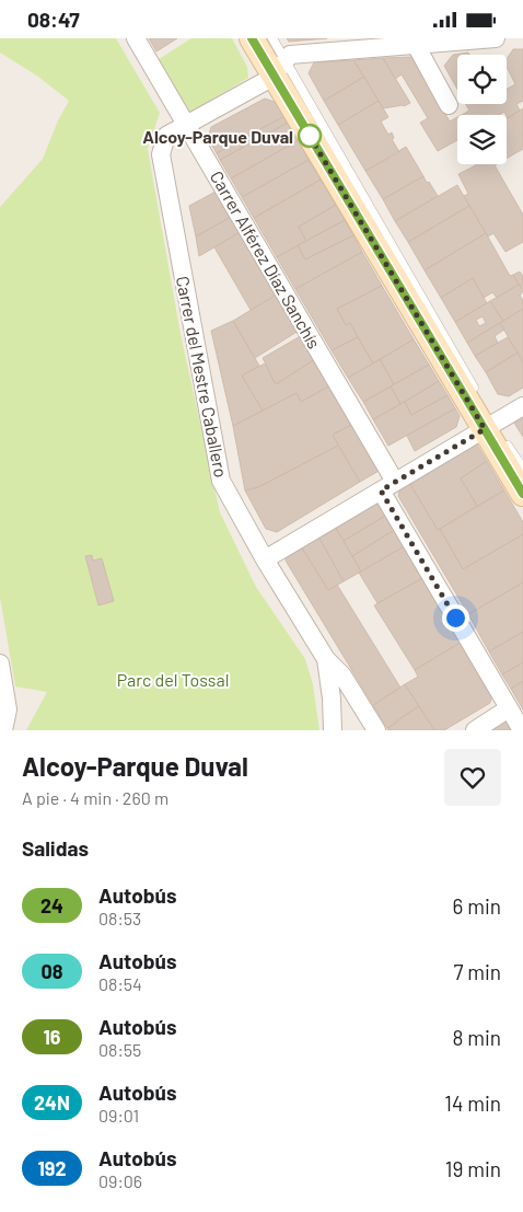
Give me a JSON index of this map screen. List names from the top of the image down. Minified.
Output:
{"streets":{"street":["Carrer Alférez Díaz Sanchís","Carrer del Mestre Caballero"]},"crossings":[["Carrer Alférez Díaz Sanchís","Carrer del Mestre Caballero"]],"parks":["Parc del Tossal"],"places":["Alcoy-Parque Duval"],"lines":["bus line 24"],"page":{"status":"08:47","heading":[["Alcoy-Parque Duval","A pie · 4 min · 260 m"],"Salidas"],"list":[{"mark":"24","name":"Autobús","note":"08:53","value":"6 min"},{"mark":"08","name":"Autobús","note":"08:54","value":"7 min"},{"mark":"16","name":"Autobús","note":"08:55","value":"8 min"},{"mark":"24N","name":"Autobús","note":"09:01","value":"14 min"},{"mark":"192","name":"Autobús","note":"09:06","value":"19 min"}]}}
